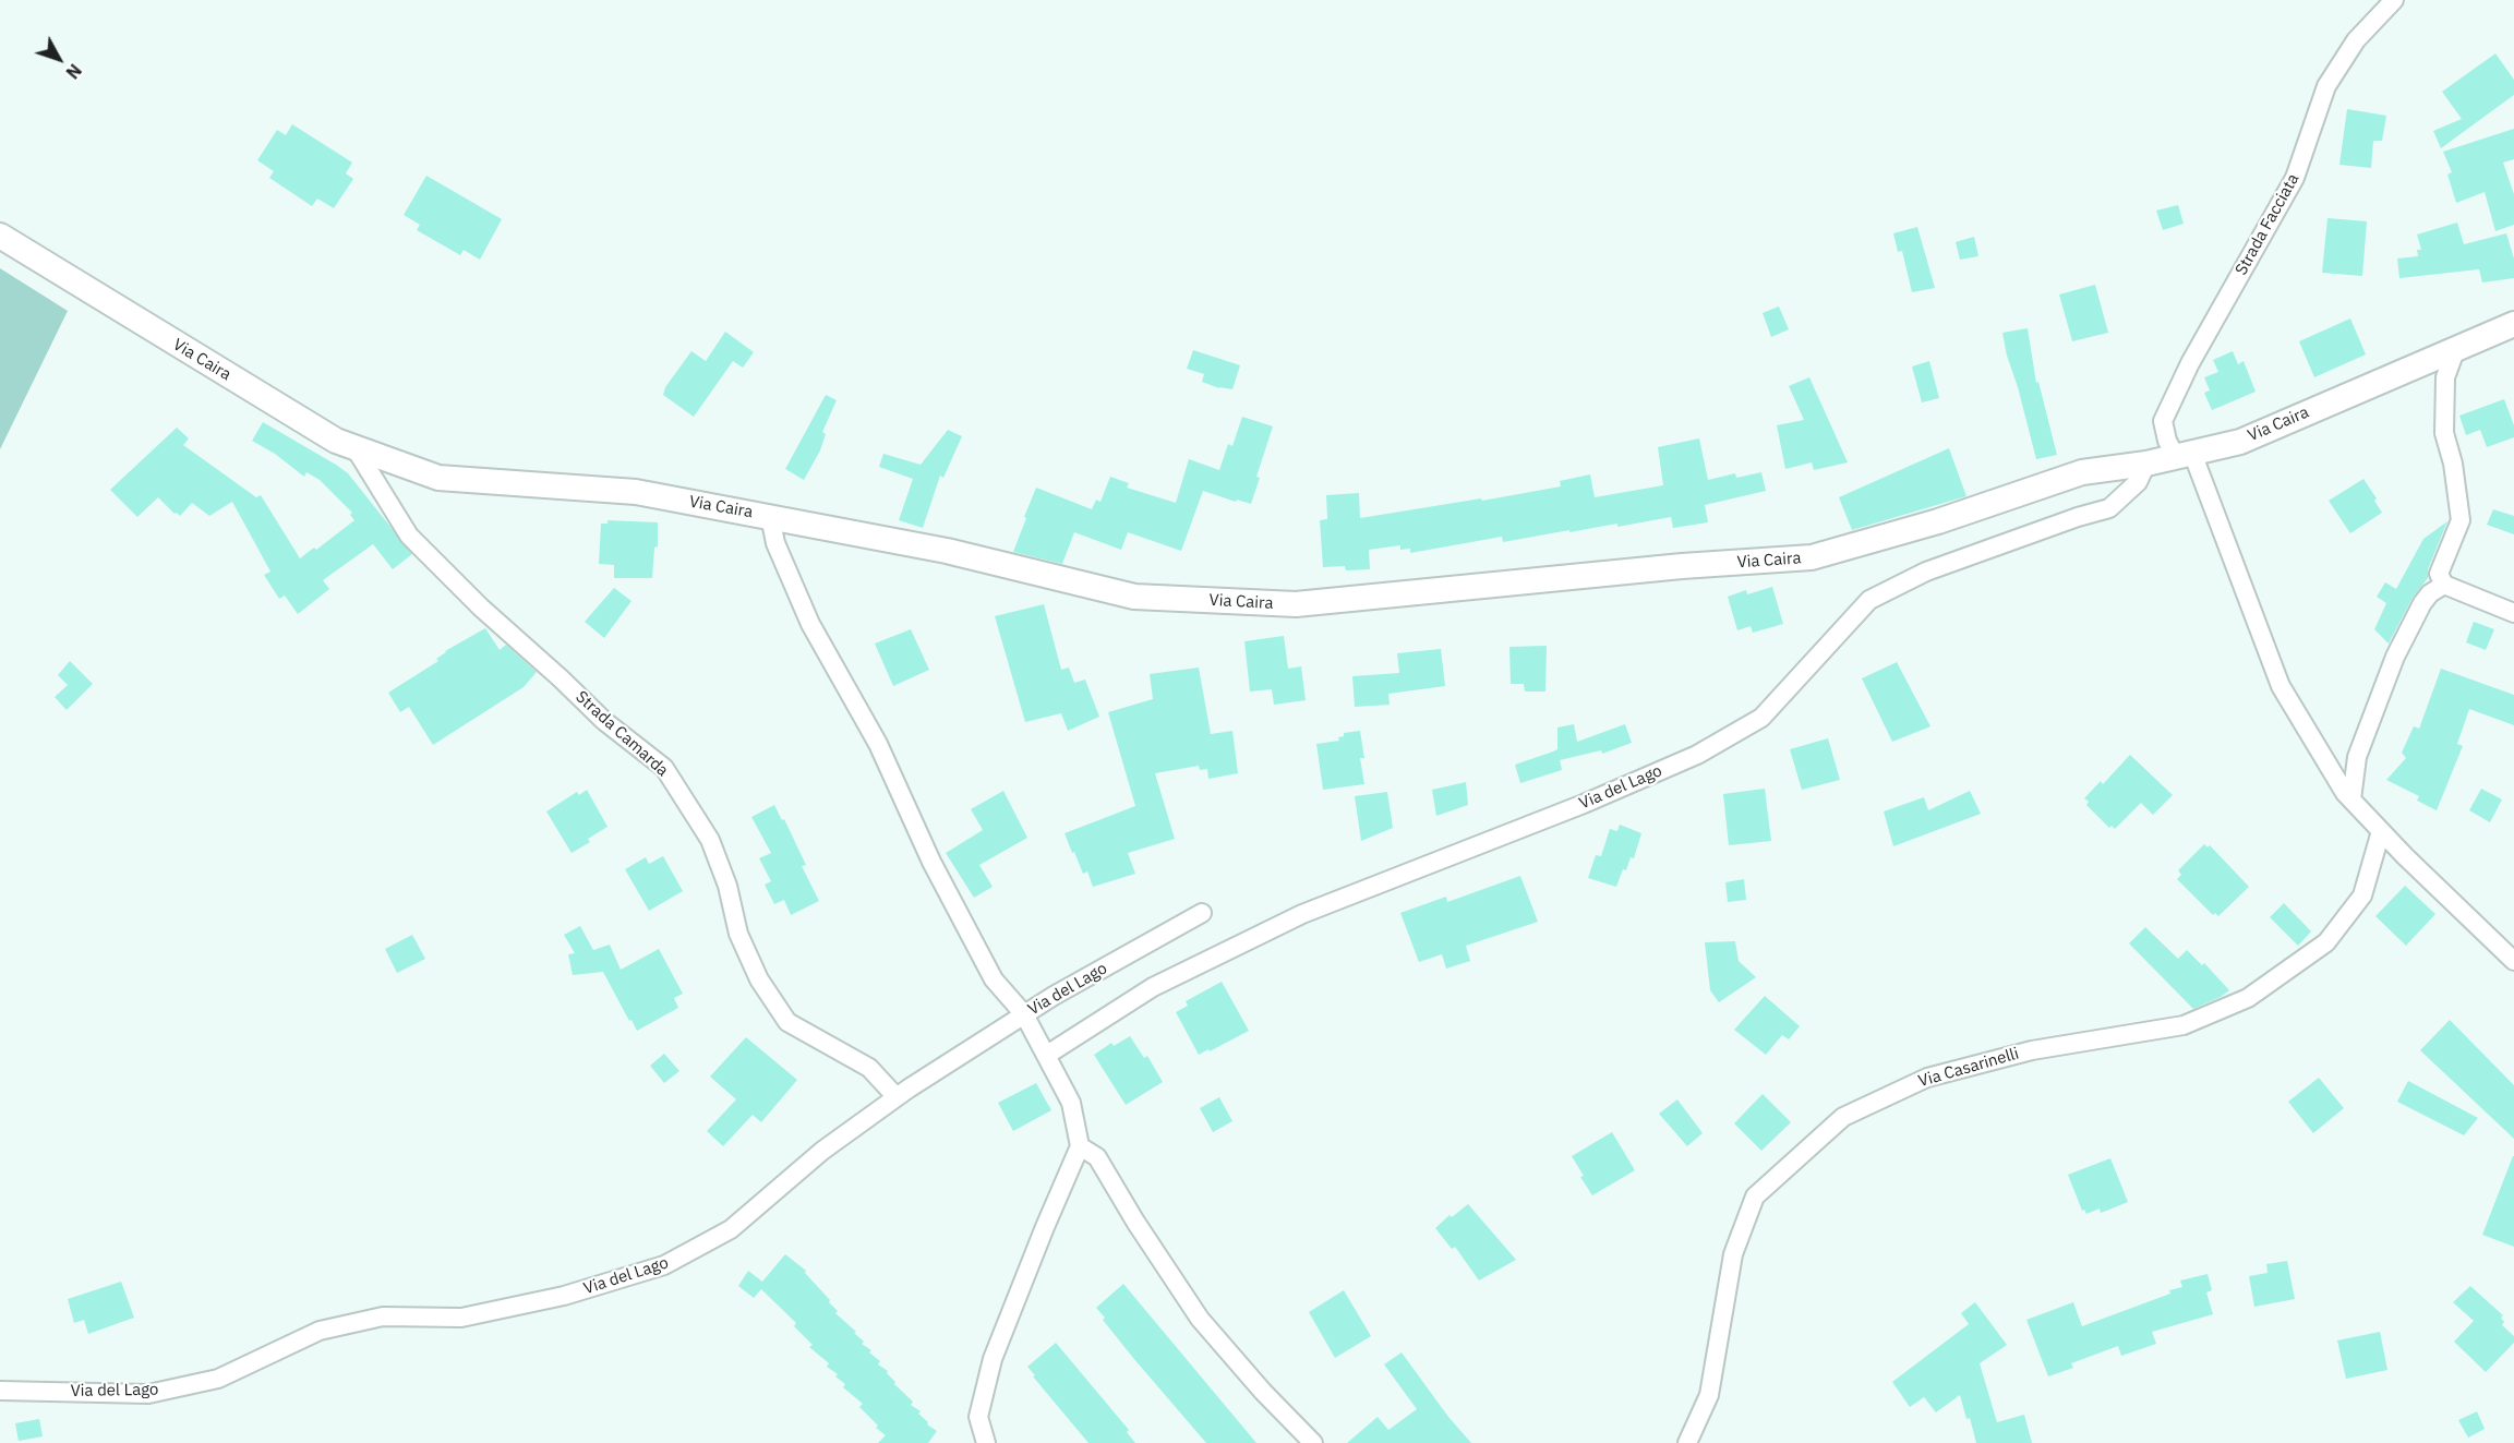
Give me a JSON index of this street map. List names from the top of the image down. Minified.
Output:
{"streets":{"street":["Strada Facciata","Via Caira","Strada Camarda","Via del Lago","Via Casarinelli"]},"crossings":[["Strada Facciata","Via Caira"],["Strada Facciata","Via Casarinelli"],["Via Caira","Strada Camarda"],["Via Caira","Via del Lago"],["Strada Camarda","Via del Lago"]],"north":"bottom right"}
